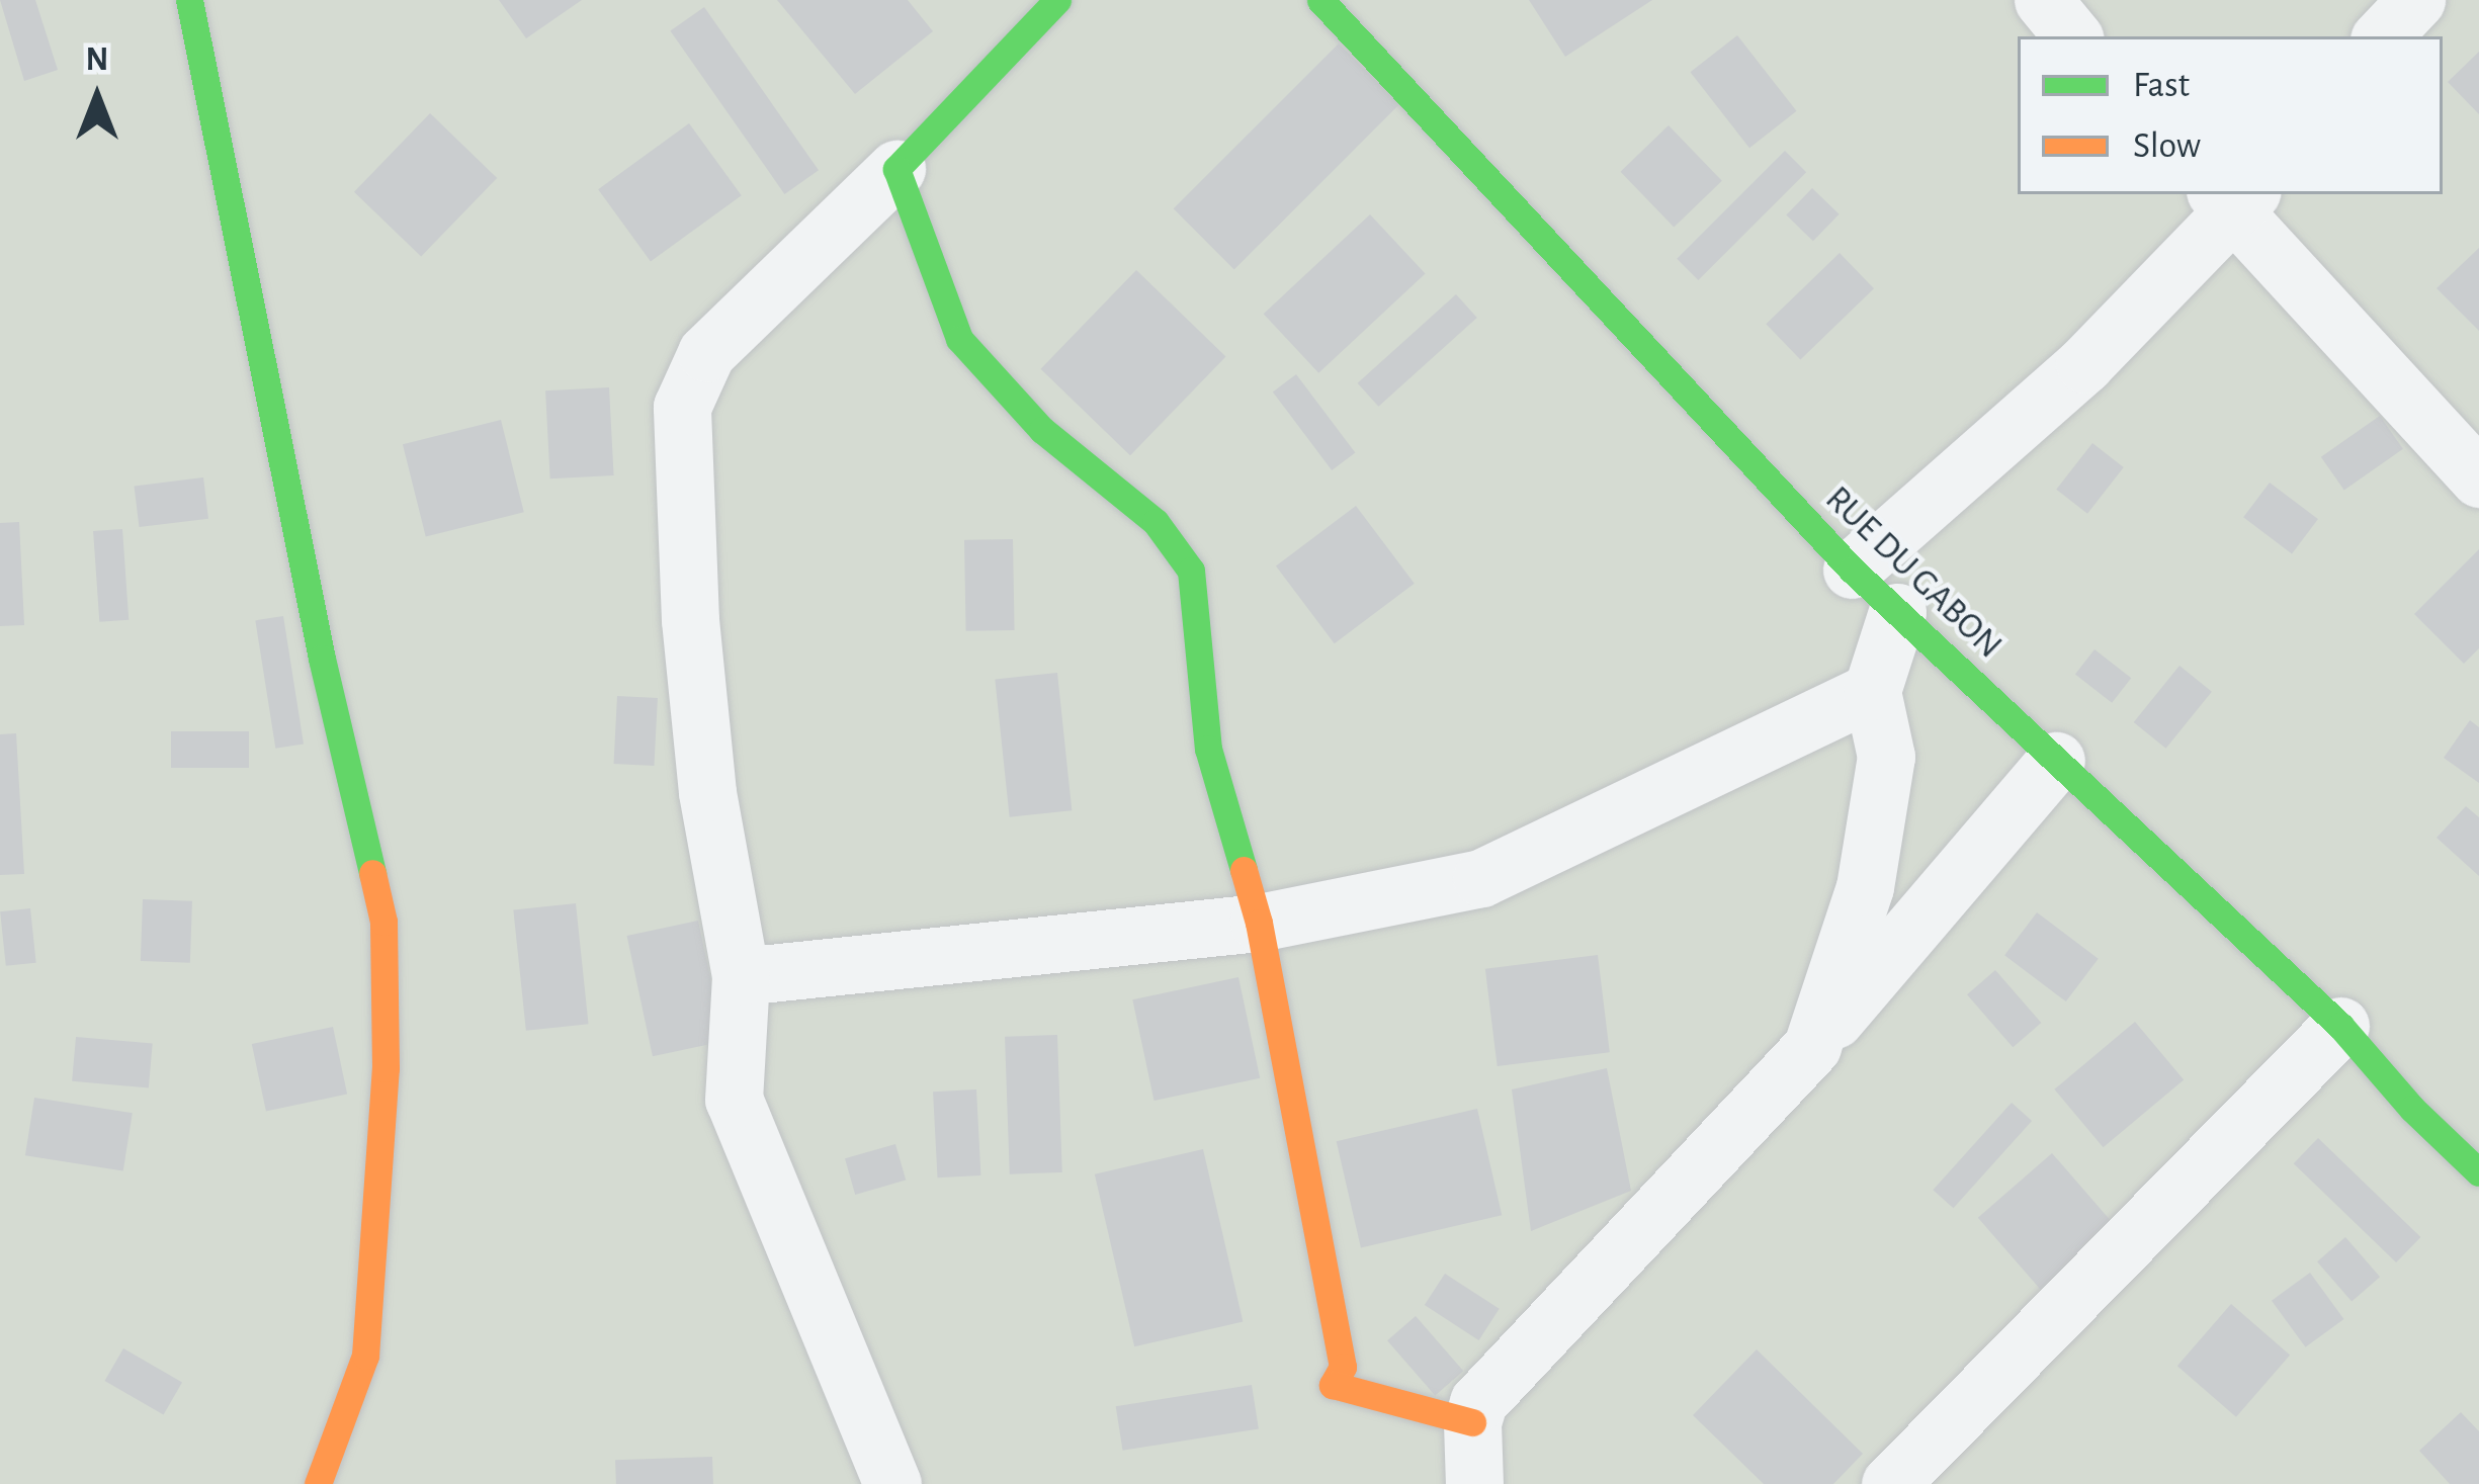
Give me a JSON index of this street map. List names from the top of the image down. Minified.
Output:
{"streets":{"main road":["RUE DU GABON"]},"legend":["Fast","Slow"],"north":"top"}
